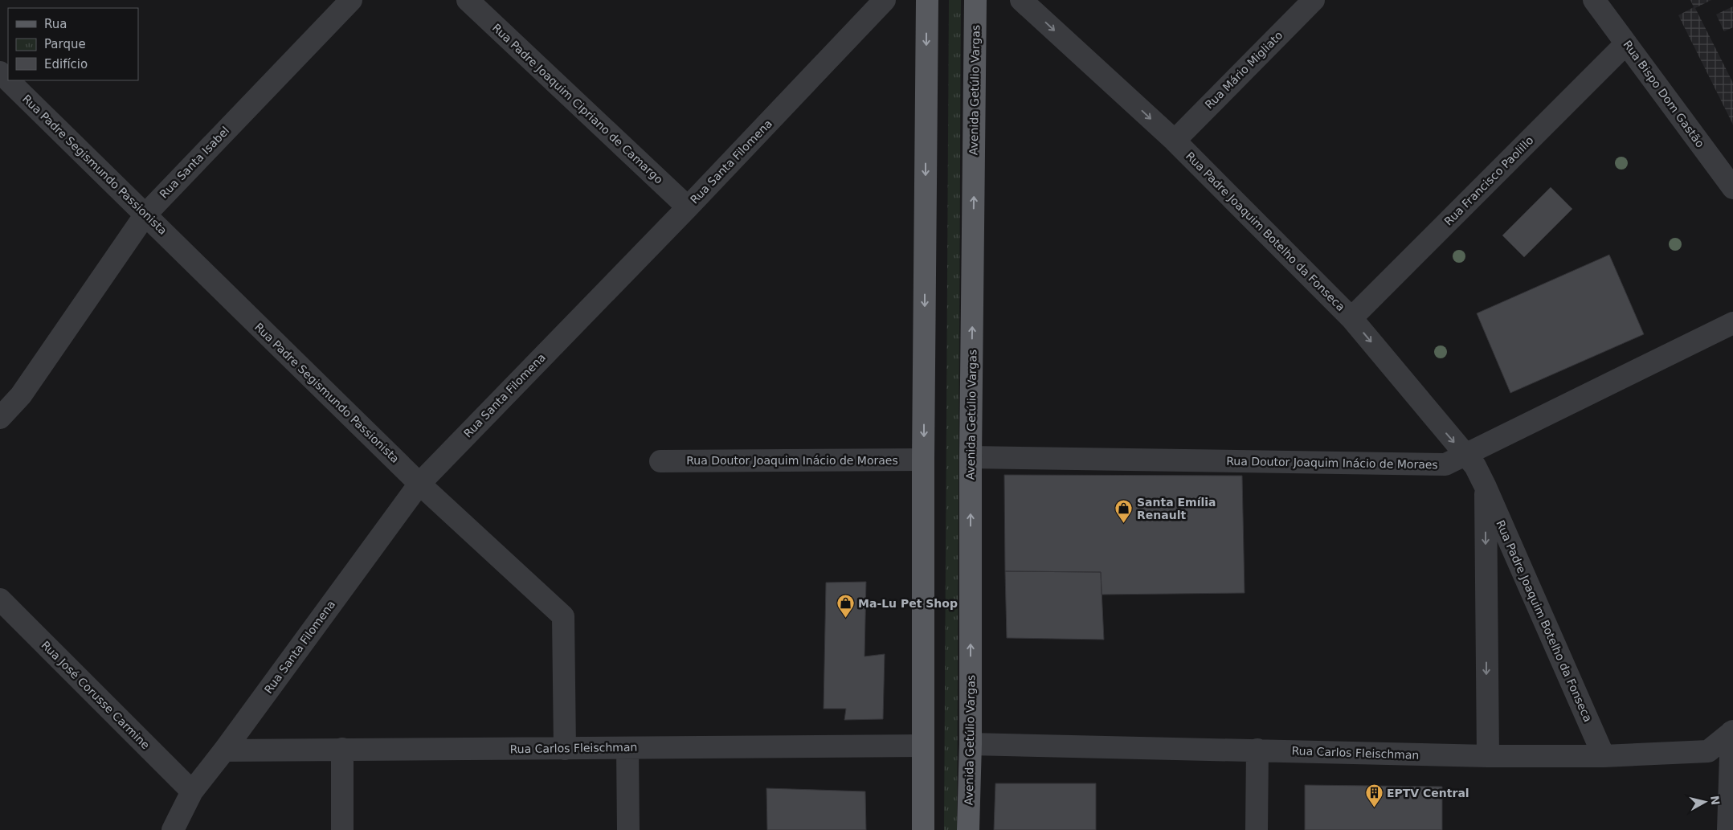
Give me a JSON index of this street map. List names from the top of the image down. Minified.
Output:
{"streets":{"main road":["Avenida Getúlio Vargas"],"street":["Rua Mário Migliato","Rua Bispo Dom Gastão","Rua Padre Joaquim Cipriano de Camargo","Rua Santa Filomena","Rua Santa Isabel","Rua Padre Segismundo Passionista","Rua Francisco Paolillo","Rua Padre Joaquim Botelho da Fonseca","Rua Doutor Joaquim Inácio de Moraes","Rua José Corusse Carmine","Rua Carlos Fleischman"]},"crossings":[["Rua Mário Migliato","Rua Padre Joaquim Botelho da Fonseca"],["Avenida Getúlio Vargas","Rua Doutor Joaquim Inácio de Moraes"],["Avenida Getúlio Vargas","Rua Carlos Fleischman"],["Rua Bispo Dom Gastão","Rua Francisco Paolillo"],["Rua Padre Joaquim Cipriano de Camargo","Rua Santa Filomena"],["Rua Santa Filomena","Rua Padre Segismundo Passionista"],["Rua Santa Filomena","Rua José Corusse Carmine"],["Rua Santa Filomena","Rua Carlos Fleischman"],["Rua Santa Isabel","Rua Padre Segismundo Passionista"],["Rua Padre Segismundo Passionista","Rua Carlos Fleischman"],["Rua Francisco Paolillo","Rua Padre Joaquim Botelho da Fonseca"],["Rua Padre Joaquim Botelho da Fonseca","Rua Doutor Joaquim Inácio de Moraes"],["Rua Padre Joaquim Botelho da Fonseca","Rua Carlos Fleischman"]],"places":{"shop":["Santa Emília Renault","Ma-Lu Pet Shop"],"building":["EPTV Central"]},"legend":["Rua","Parque","Edifício"],"north":"right"}
